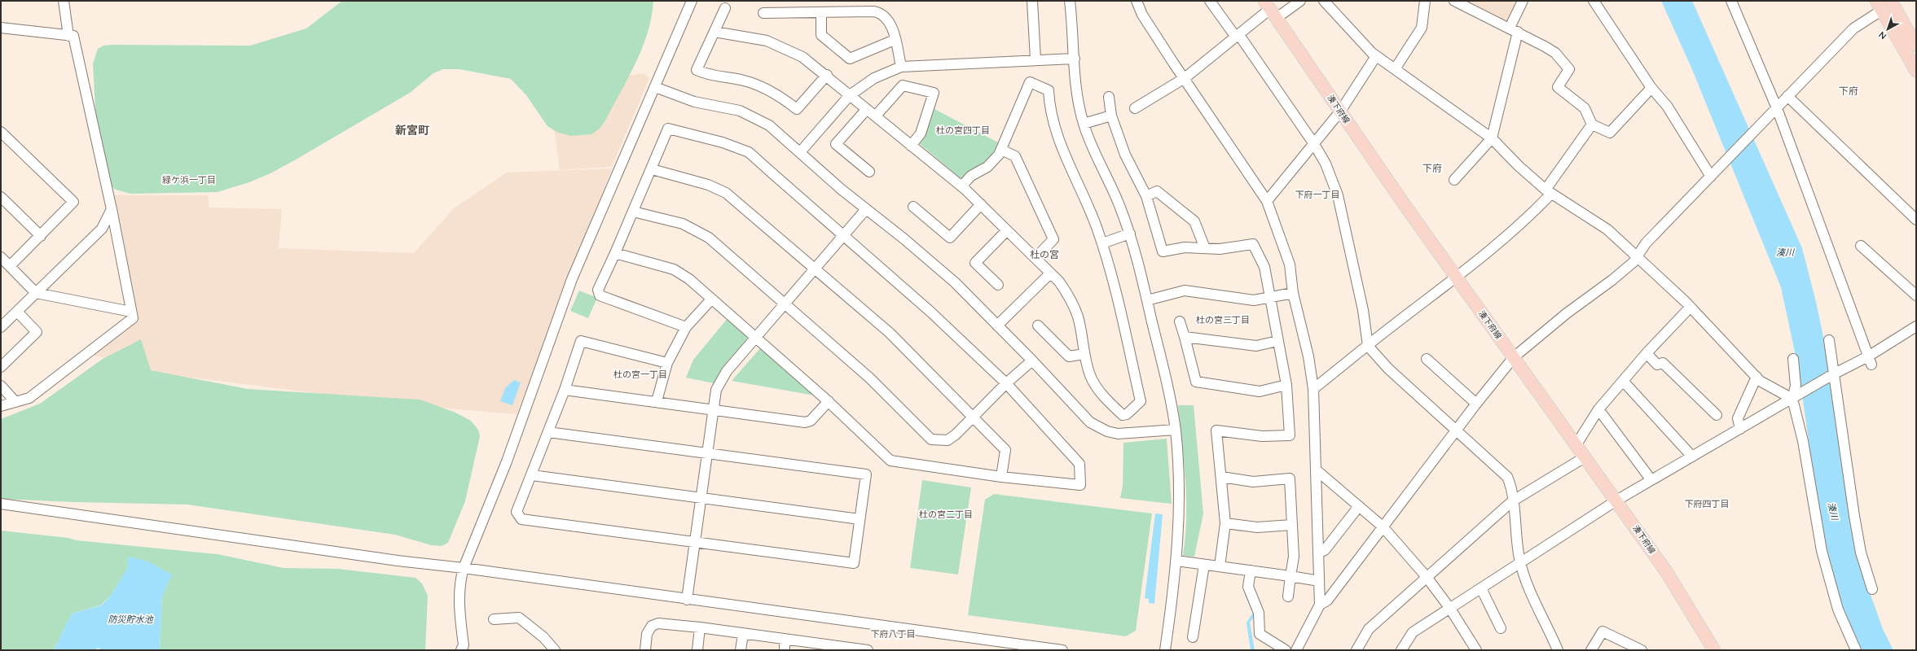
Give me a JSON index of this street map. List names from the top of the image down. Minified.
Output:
{"streets":{"main road":["湊下府線"]},"districts":["下府","新宮町","杜の宮四丁目","下府","緑ケ浜一丁目","下府一丁目","杜の宮","杜の宮三丁目","杜の宮一丁目","下府四丁目","杜の宮二丁目","下府八丁目"],"water":["湊川","防災貯水池"],"north":"bottom left"}
